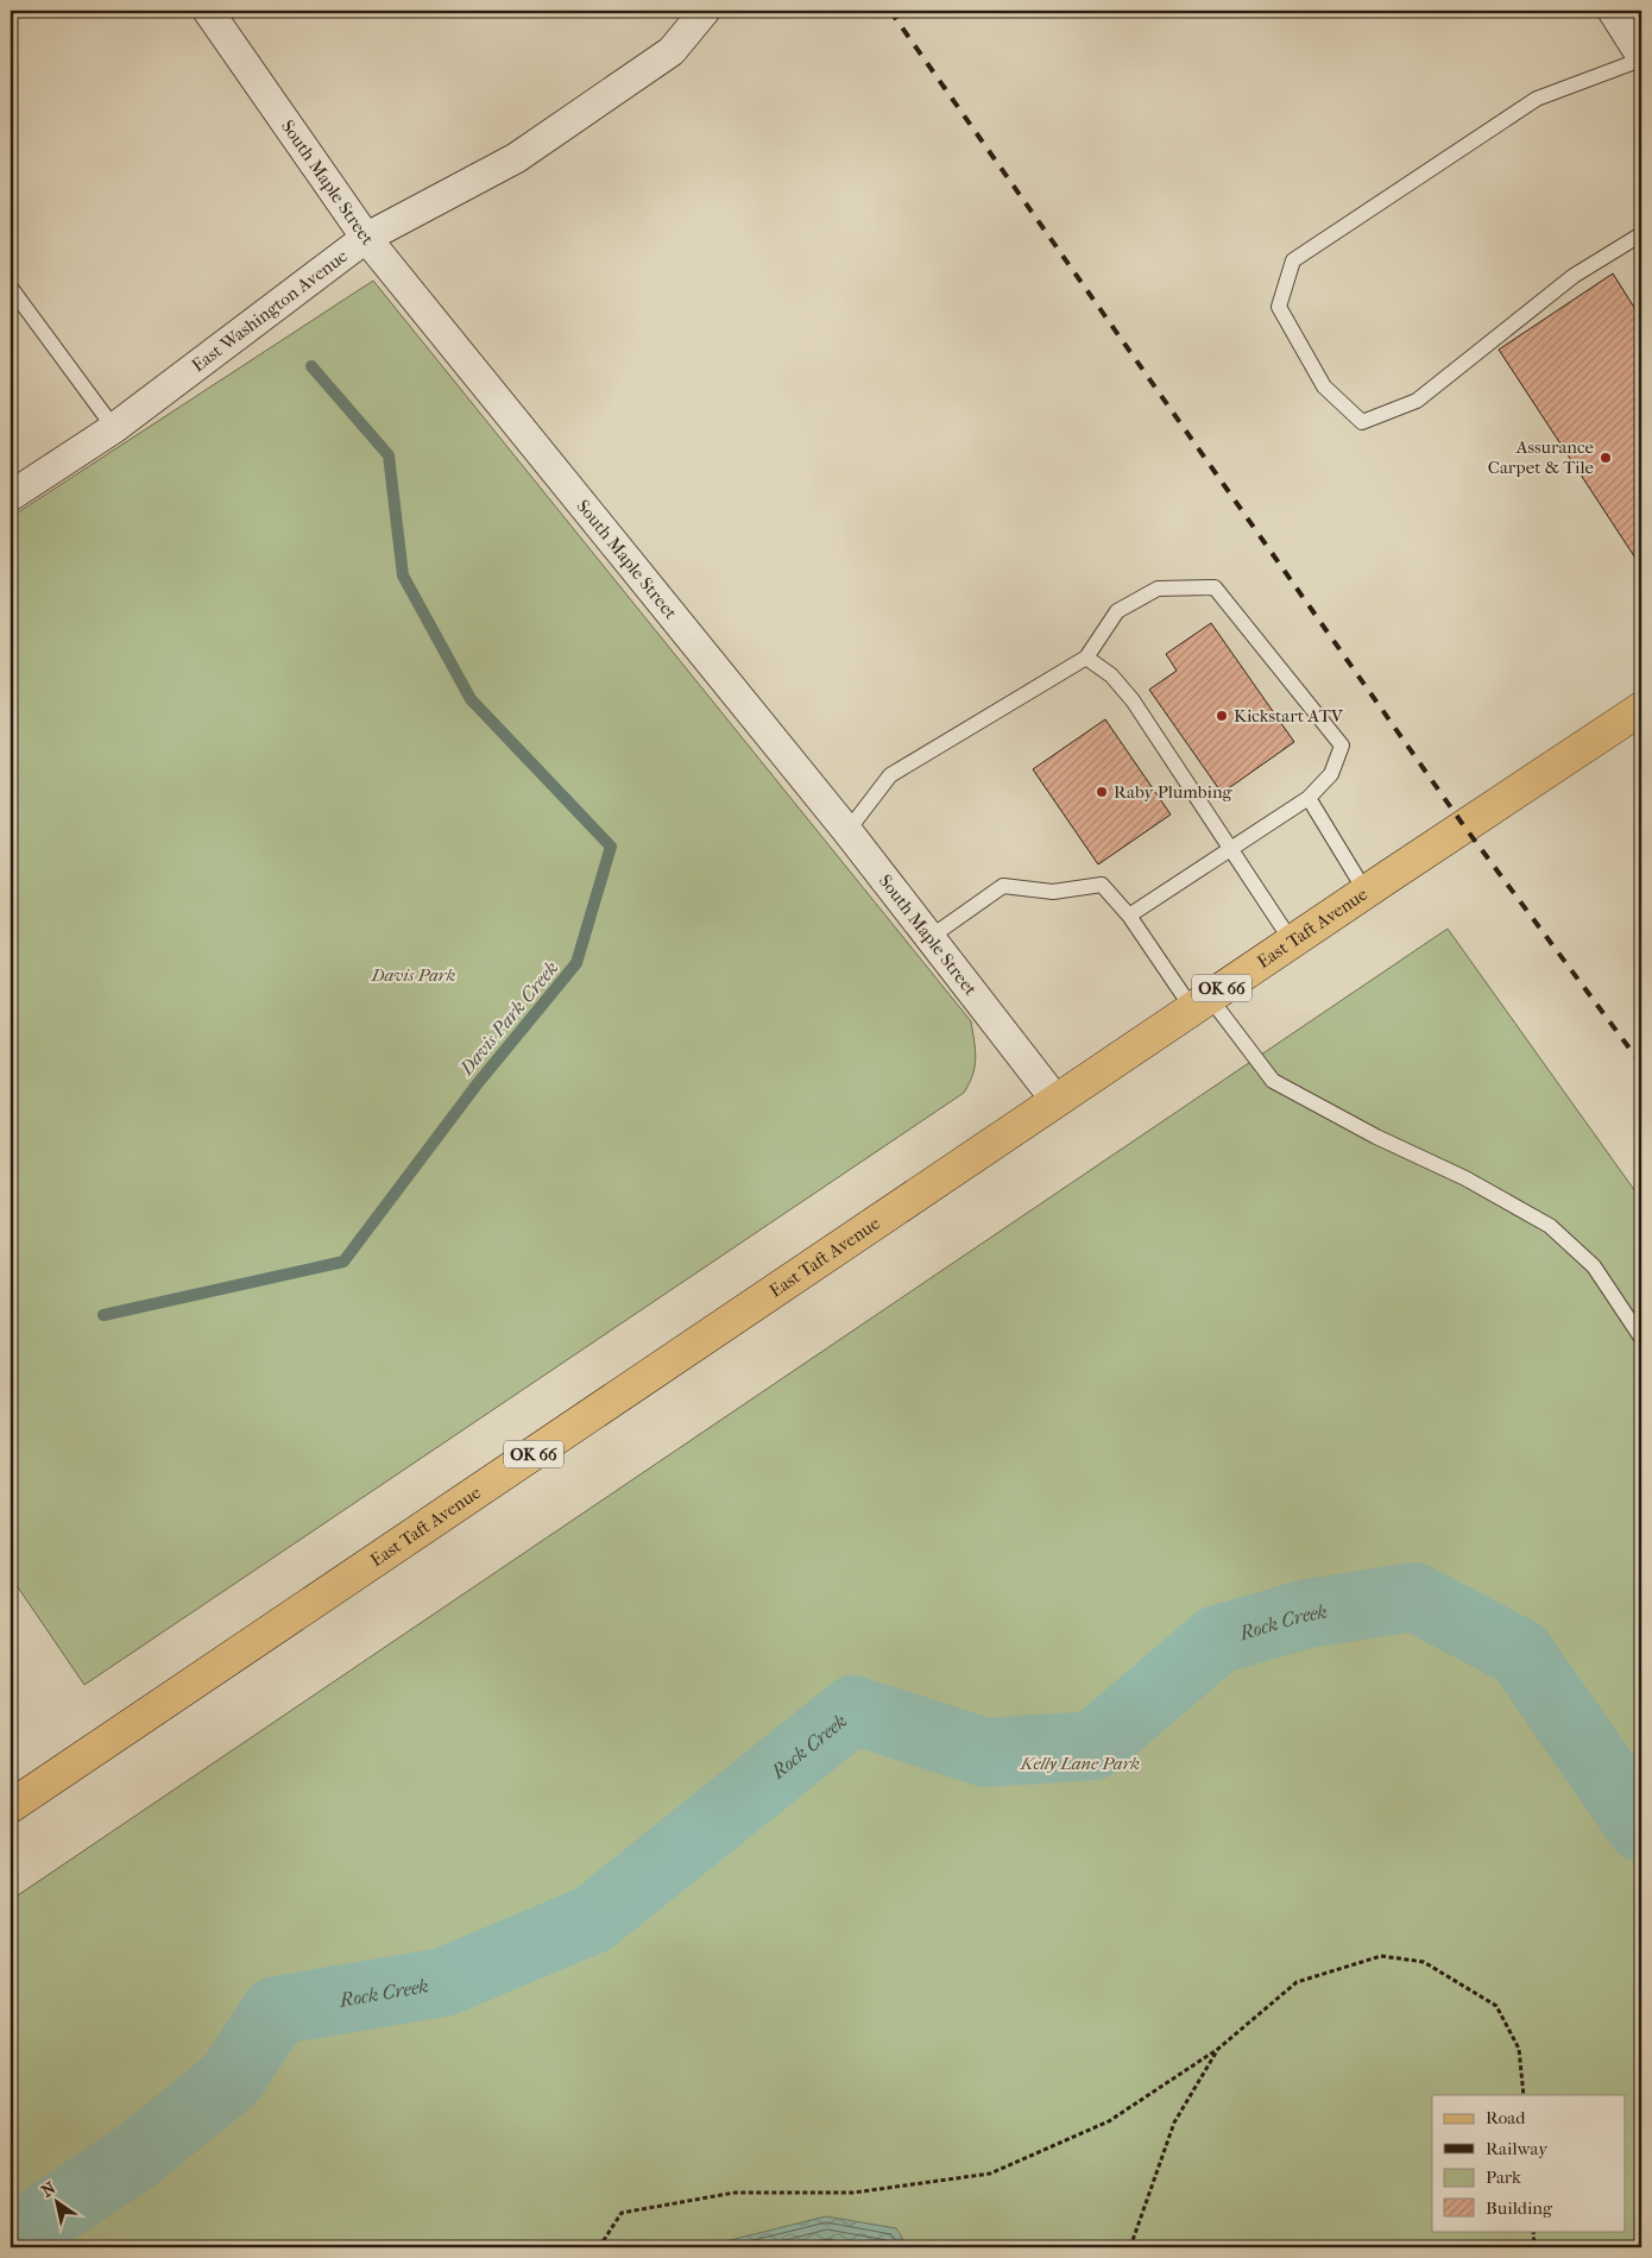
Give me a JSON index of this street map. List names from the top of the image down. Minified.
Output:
{"streets":{"main road":["East Taft Avenue","OK 66"],"street":["South Maple Street","East Washington Avenue"]},"crossings":[["South Maple Street","East Washington Avenue"],["South Maple Street","East Taft Avenue"]],"water":["Davis Park Creek","Rock Creek"],"parks":["Davis Park","Kelly Lane Park"],"places":["Assurance Carpet & Tile","Kickstart ATV","Raby Plumbing"],"legend":["Road","Railway","Park","Building"],"north":"top left"}
